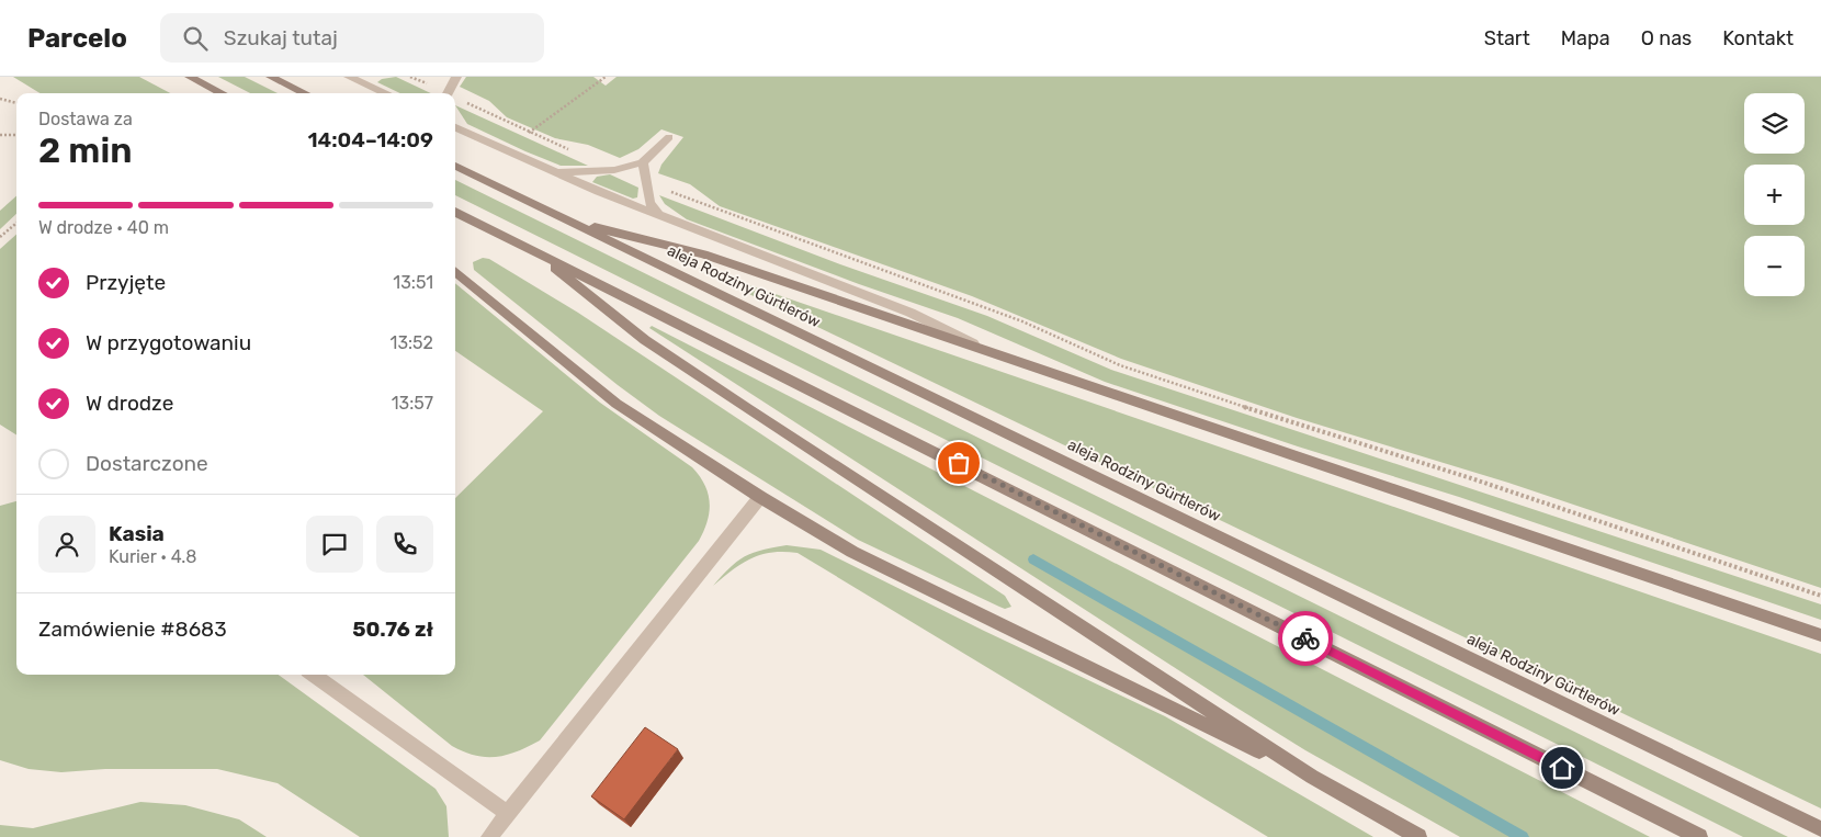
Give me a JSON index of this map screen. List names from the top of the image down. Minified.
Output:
{"streets":{"main road":["aleja Rodziny Gürtlerów"]},"page":{"header":"Parcelo","search":"Szukaj tutaj","nav":["Start","Mapa","O nas","Kontakt"],"map_buttons":["+","−"],"heading":["2 min","Dostawa za","14:04–14:09"],"panel":["Kasia","Kurier · 4.8","Zamówienie #8683","50.76 zł"],"bar":"W drodze · 40 m","list":[["Przyjęte","13:51"],["W przygotowaniu","13:52"],["W drodze","13:57"],"Dostarczone"]}}
